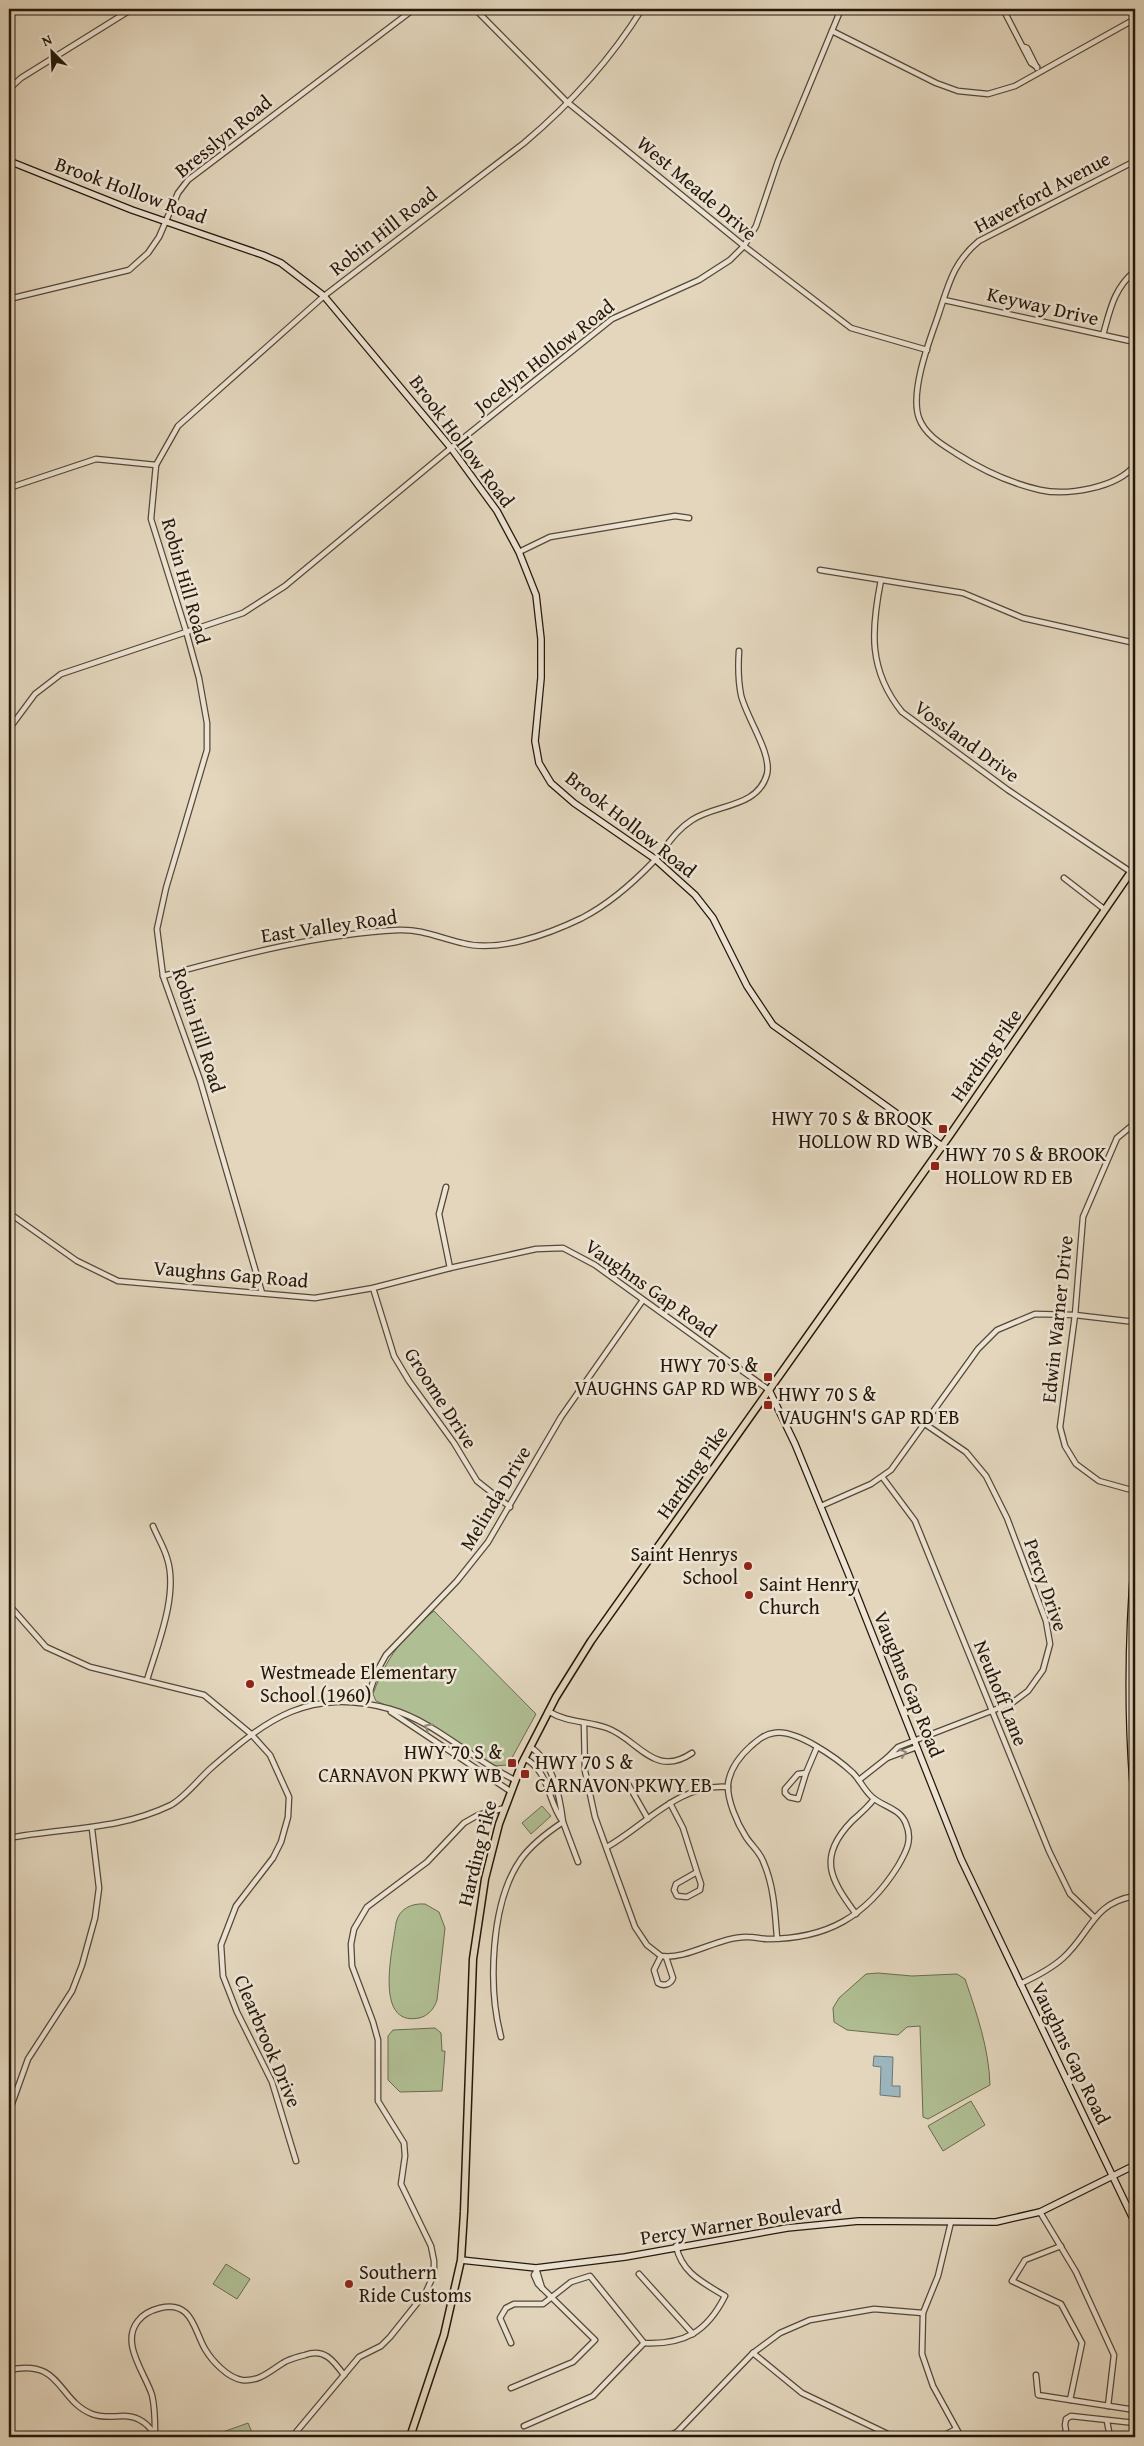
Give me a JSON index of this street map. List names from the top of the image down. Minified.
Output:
{"streets":{"main road":["Harding Pike"],"street":["Bresslyn Road","West Meade Drive","Brook Hollow Road","Haverford Avenue","Robin Hill Road","Keyway Drive","Jocelyn Hollow Road","Vossland Drive","East Valley Road","Vaughns Gap Road","Edwin Warner Drive","Groome Drive","Melinda Drive","Percy Drive","Neuhoff Lane","Clearbrook Drive","Percy Warner Boulevard"]},"crossings":[["Bresslyn Road","Brook Hollow Road"],["West Meade Drive","Haverford Avenue"],["West Meade Drive","Robin Hill Road"],["West Meade Drive","Jocelyn Hollow Road"],["Brook Hollow Road","Robin Hill Road"],["Brook Hollow Road","Jocelyn Hollow Road"],["Brook Hollow Road","East Valley Road"],["Brook Hollow Road","Harding Pike"],["Haverford Avenue","Keyway Drive"],["Robin Hill Road","Jocelyn Hollow Road"],["Robin Hill Road","East Valley Road"],["Robin Hill Road","Vaughns Gap Road"],["Vossland Drive","Harding Pike"],["Harding Pike","Vaughns Gap Road"],["Harding Pike","Percy Warner Boulevard"],["Vaughns Gap Road","Groome Drive"],["Vaughns Gap Road","Melinda Drive"],["Vaughns Gap Road","Percy Drive"],["Vaughns Gap Road","Percy Warner Boulevard"],["Groome Drive","Melinda Drive"],["Percy Drive","Neuhoff Lane"]],"places":{"transit":["HWY 70 S & BROOK HOLLOW RD WB","HWY 70 S & BROOK HOLLOW RD EB","HWY 70 S & VAUGHNS GAP RD WB","HWY 70 S & VAUGHN'S GAP RD EB","HWY 70 S & CARNAVON PKWY WB","HWY 70 S & CARNAVON PKWY EB"],"other":["Saint Henrys School","Saint Henry Church","Westmeade Elementary School (1960)","Southern Ride Customs"]},"north":"top left"}
